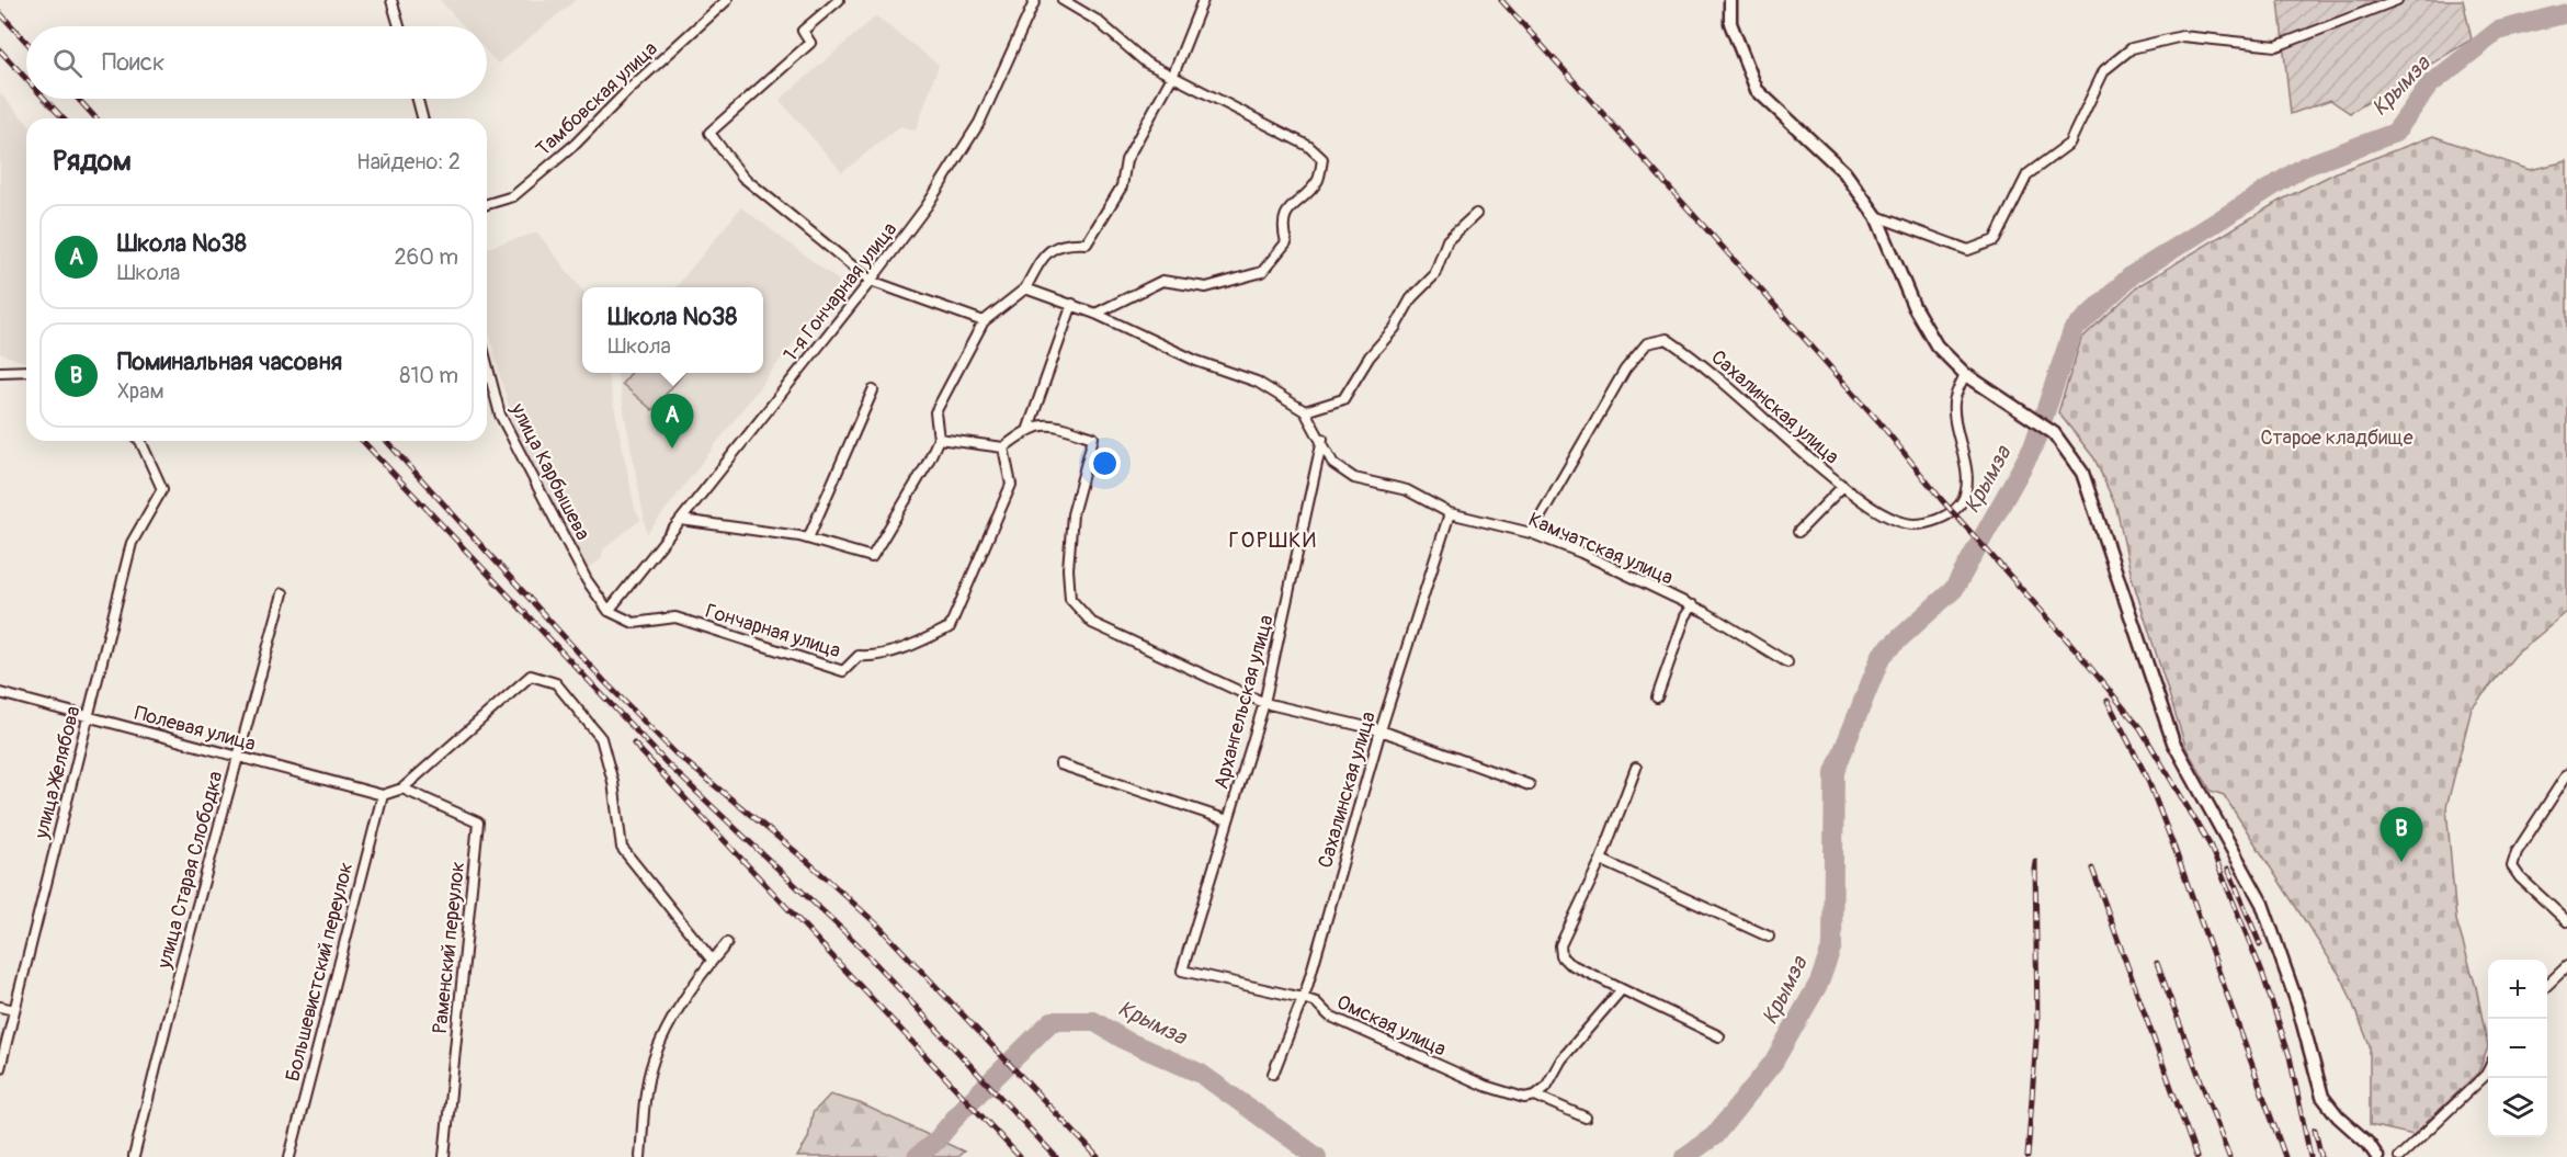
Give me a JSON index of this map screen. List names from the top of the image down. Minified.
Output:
{"streets":{"street":["Тамбовская улица","1-я Гончарная улица","Сахалинская улица","улица Карбышева","Камчатская улица","Гончарная улица","Архангельская улица","Полевая улица","улица Желябова","улица Старая Слободка","Раменский переулок","Большевистский переулок","Омская улица"]},"crossings":[["1-я Гончарная улица","улица Карбышева"],["1-я Гончарная улица","Гончарная улица"],["Сахалинская улица","Камчатская улица"],["Сахалинская улица","Омская улица"],["улица Карбышева","Гончарная улица"],["Камчатская улица","Архангельская улица"],["Архангельская улица","Омская улица"],["Полевая улица","улица Желябова"],["Полевая улица","улица Старая Слободка"],["Полевая улица","Большевистский переулок"]],"districts":["ГОРШКИ"],"water":["Крымза"],"parks":["Старое кладбище"],"page":{"search":"Поиск","heading":["Рядом","Найдено: 2"],"list":[{"mark":"A","name":"Школа №38","note":"Школа","value":"260 m"},{"mark":"B","name":"Поминальная часовня","note":"Храм","value":"810 m"}],"popup":["Школа №38","Школа"],"pins":["A","B"],"map_buttons":["+","−"]}}
